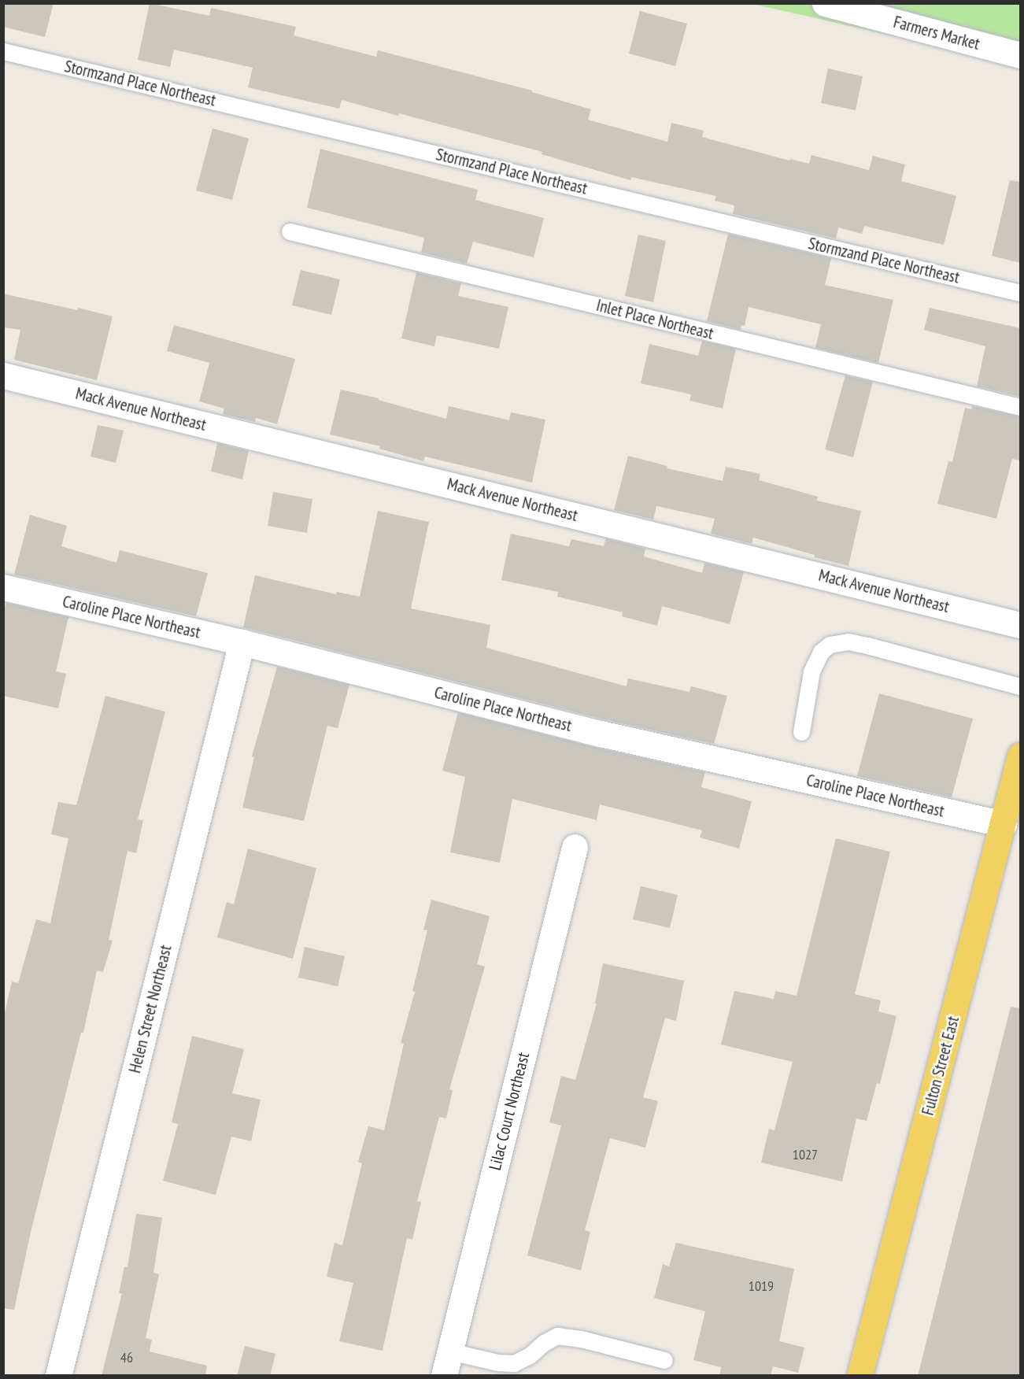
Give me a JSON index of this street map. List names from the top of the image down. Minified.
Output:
{"streets":{"main road":["Fulton Street East"],"street":["Farmers Market","Mack Avenue Northeast","Caroline Place Northeast","Helen Street Northeast","Lilac Court Northeast"],"lane":["Stormzand Place Northeast","Inlet Place Northeast"]},"crossings":[["Caroline Place Northeast","Helen Street Northeast"],["Caroline Place Northeast","Fulton Street East"]],"house_numbers":["1027","1019","46"]}
